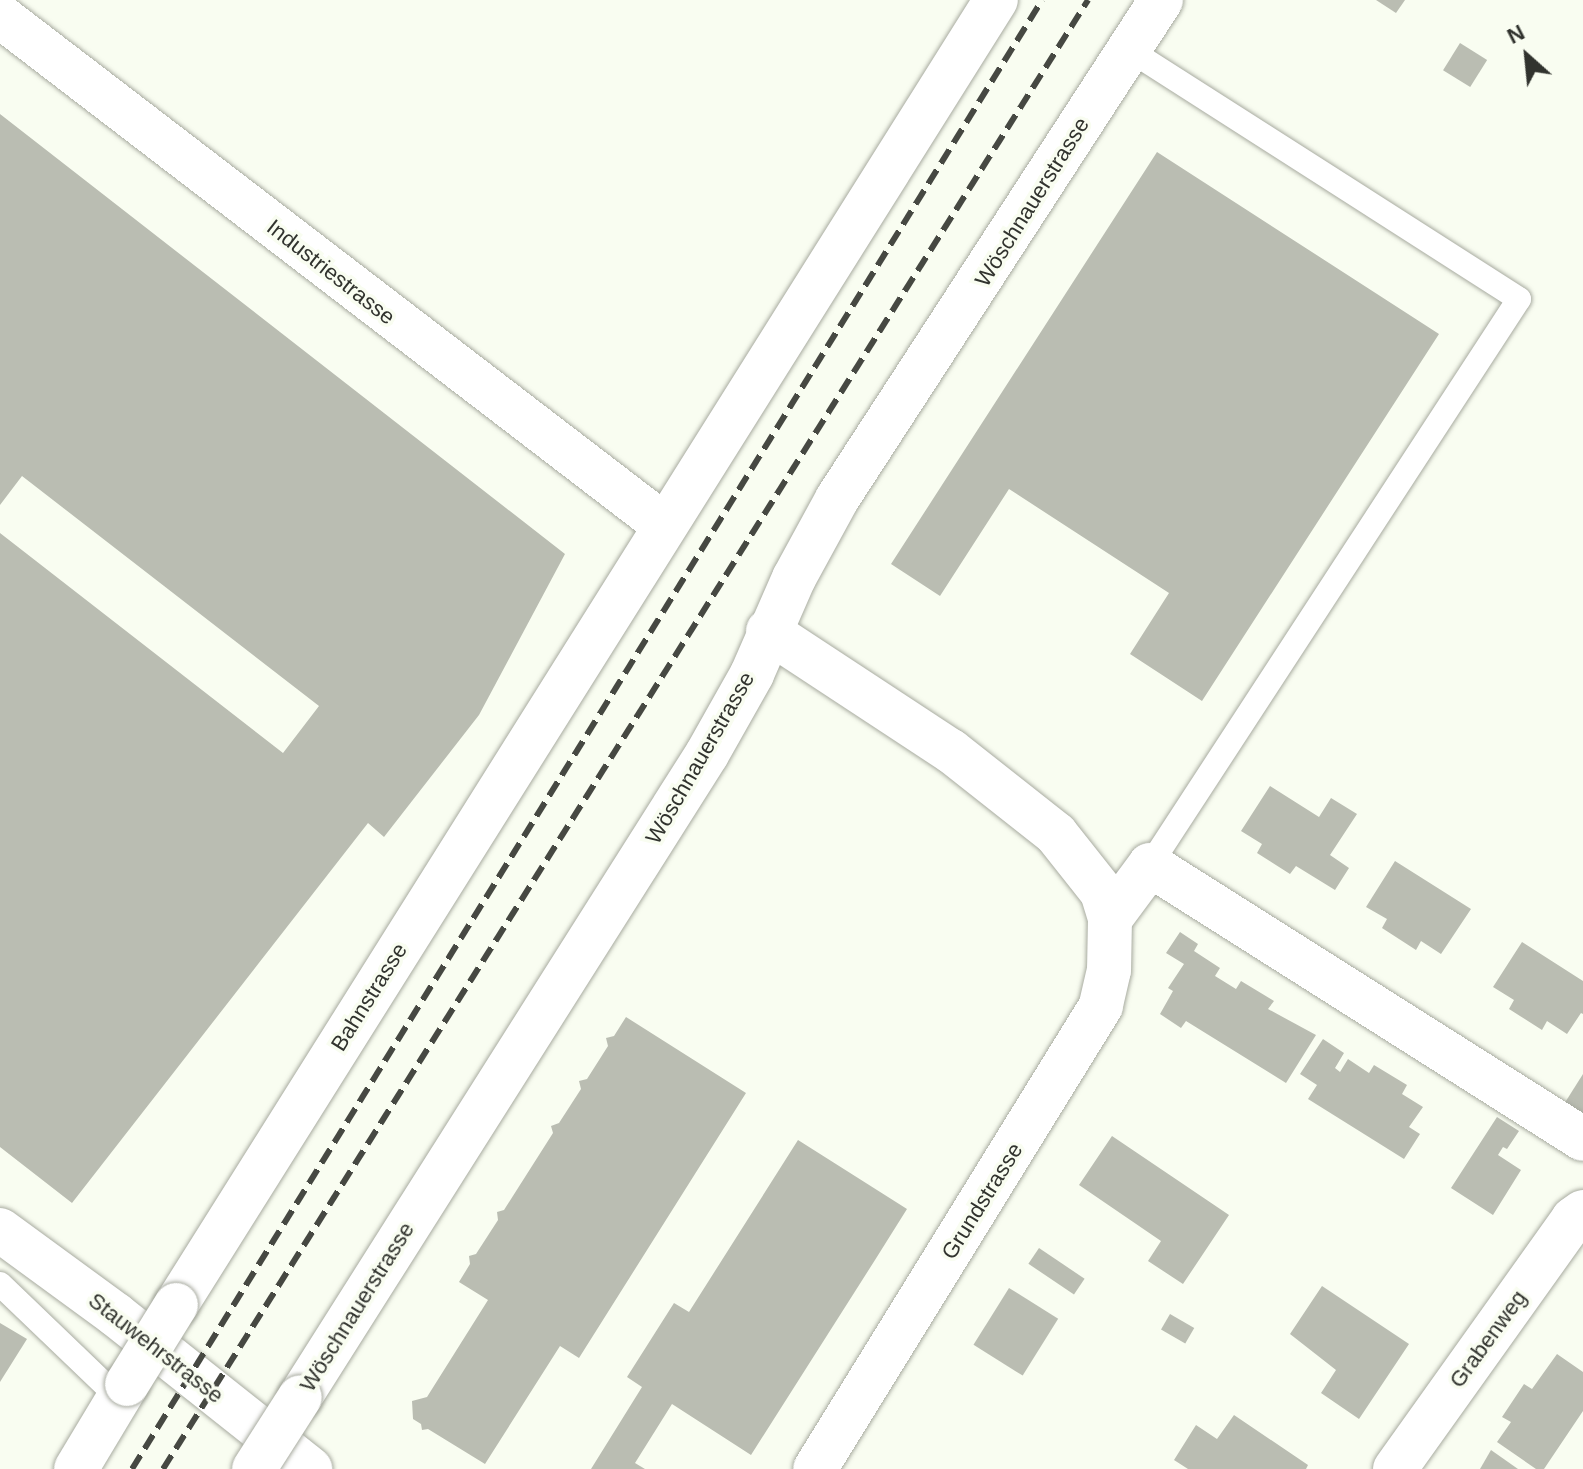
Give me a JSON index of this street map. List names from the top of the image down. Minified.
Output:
{"streets":{"street":["Wöschnauerstrasse","Industriestrasse","Bahnstrasse","Grundstrasse","Grabenweg","Stauwehrstrasse"]},"crossings":[["Wöschnauerstrasse","Grundstrasse"],["Industriestrasse","Bahnstrasse"]],"north":"top left"}
